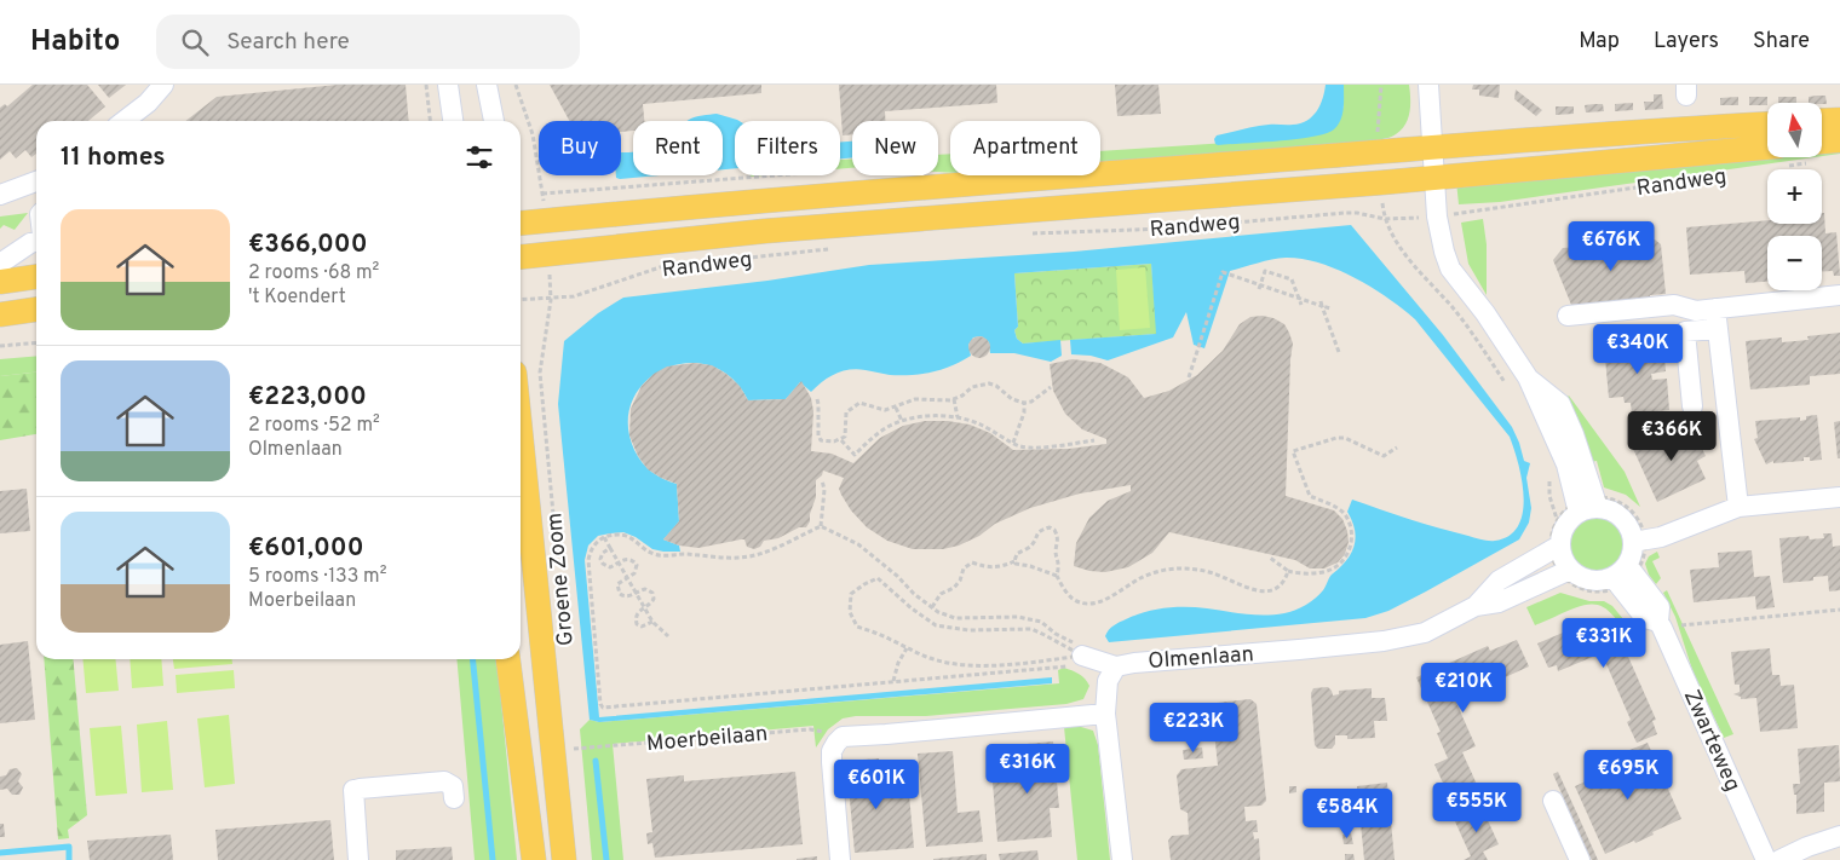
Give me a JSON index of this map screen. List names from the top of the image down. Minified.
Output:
{"streets":{"main road":["Randweg","Groene Zoom"],"street":["Olmenlaan","Zwarteweg"],"path":["Moerbeilaan"]},"crossings":[["Randweg","Groene Zoom"],["Olmenlaan","Zwarteweg"]],"north":"top","page":{"header":"Habito","search":"Search here","nav":["Map","Layers","Share"],"map_buttons":["+","−"],"chip":["Buy","Rent","Filters","New","Apartment"],"heading":"11 homes","list":[{"name":"€366,000","note":"2 rooms · 68 m² · 't Koendert"},{"name":"€223,000","note":"2 rooms · 52 m² · Olmenlaan"},{"name":"€601,000","note":"5 rooms · 133 m² · Moerbeilaan"}],"price":["€676K","€340K","€366K","€331K","€210K","€223K","€316K","€695K","€601K","€555K","€584K"]}}
